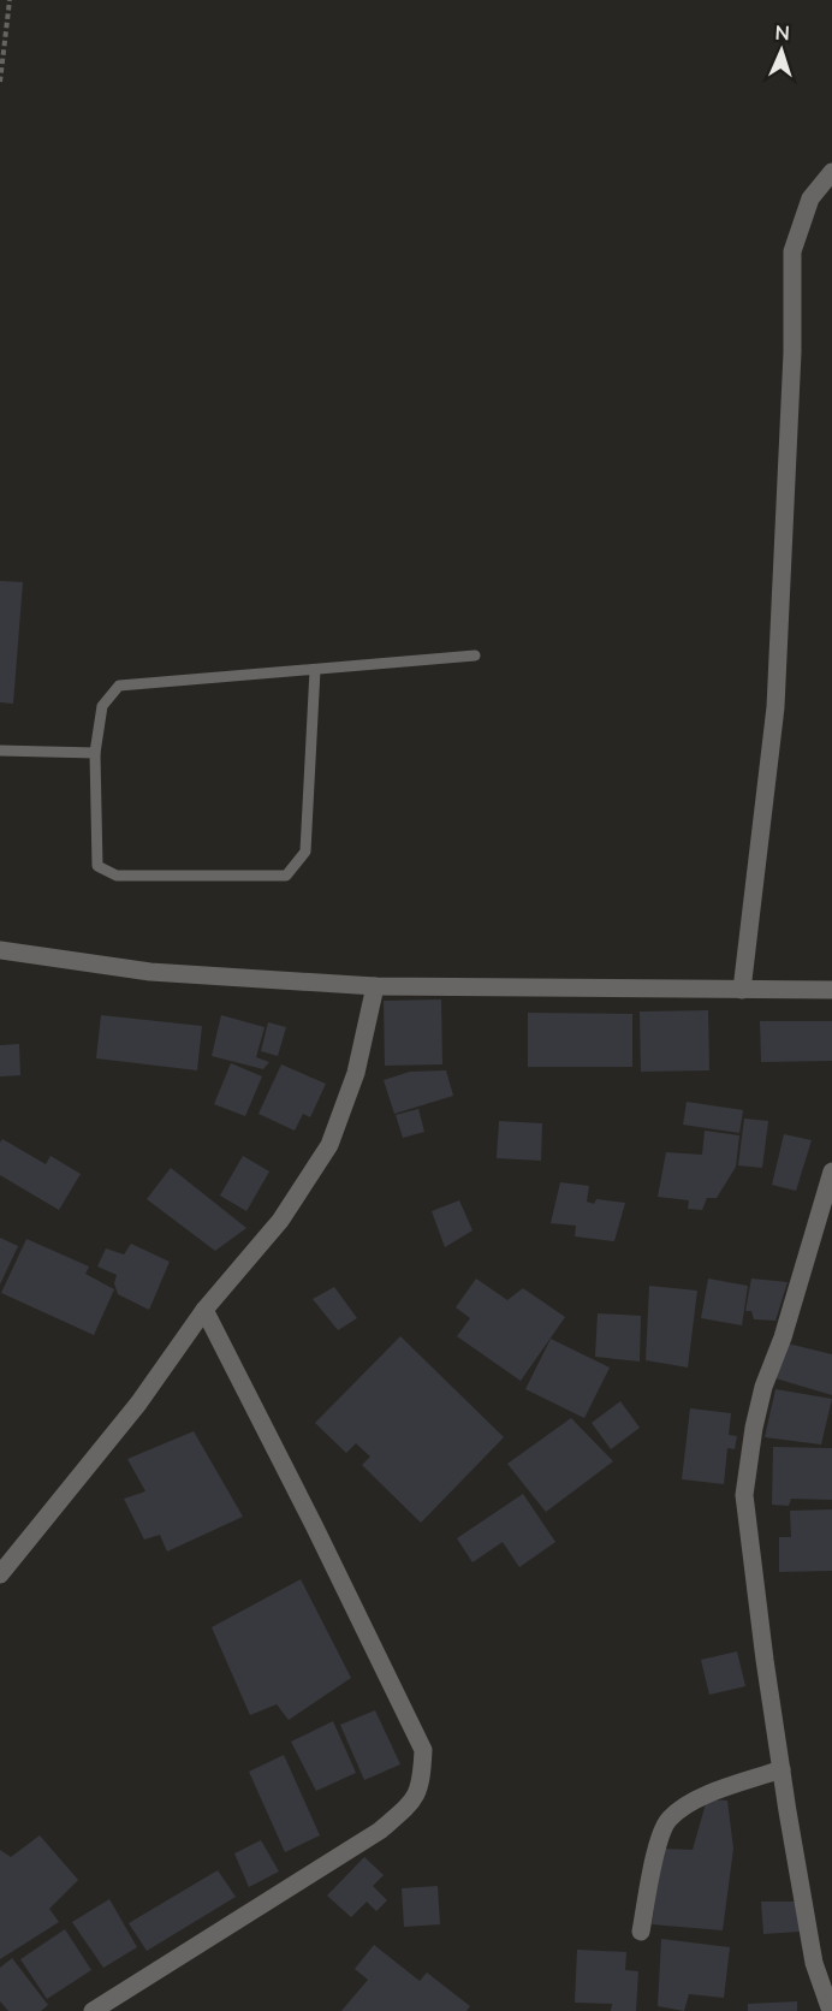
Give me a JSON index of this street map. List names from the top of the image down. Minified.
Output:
{"north":"top"}
